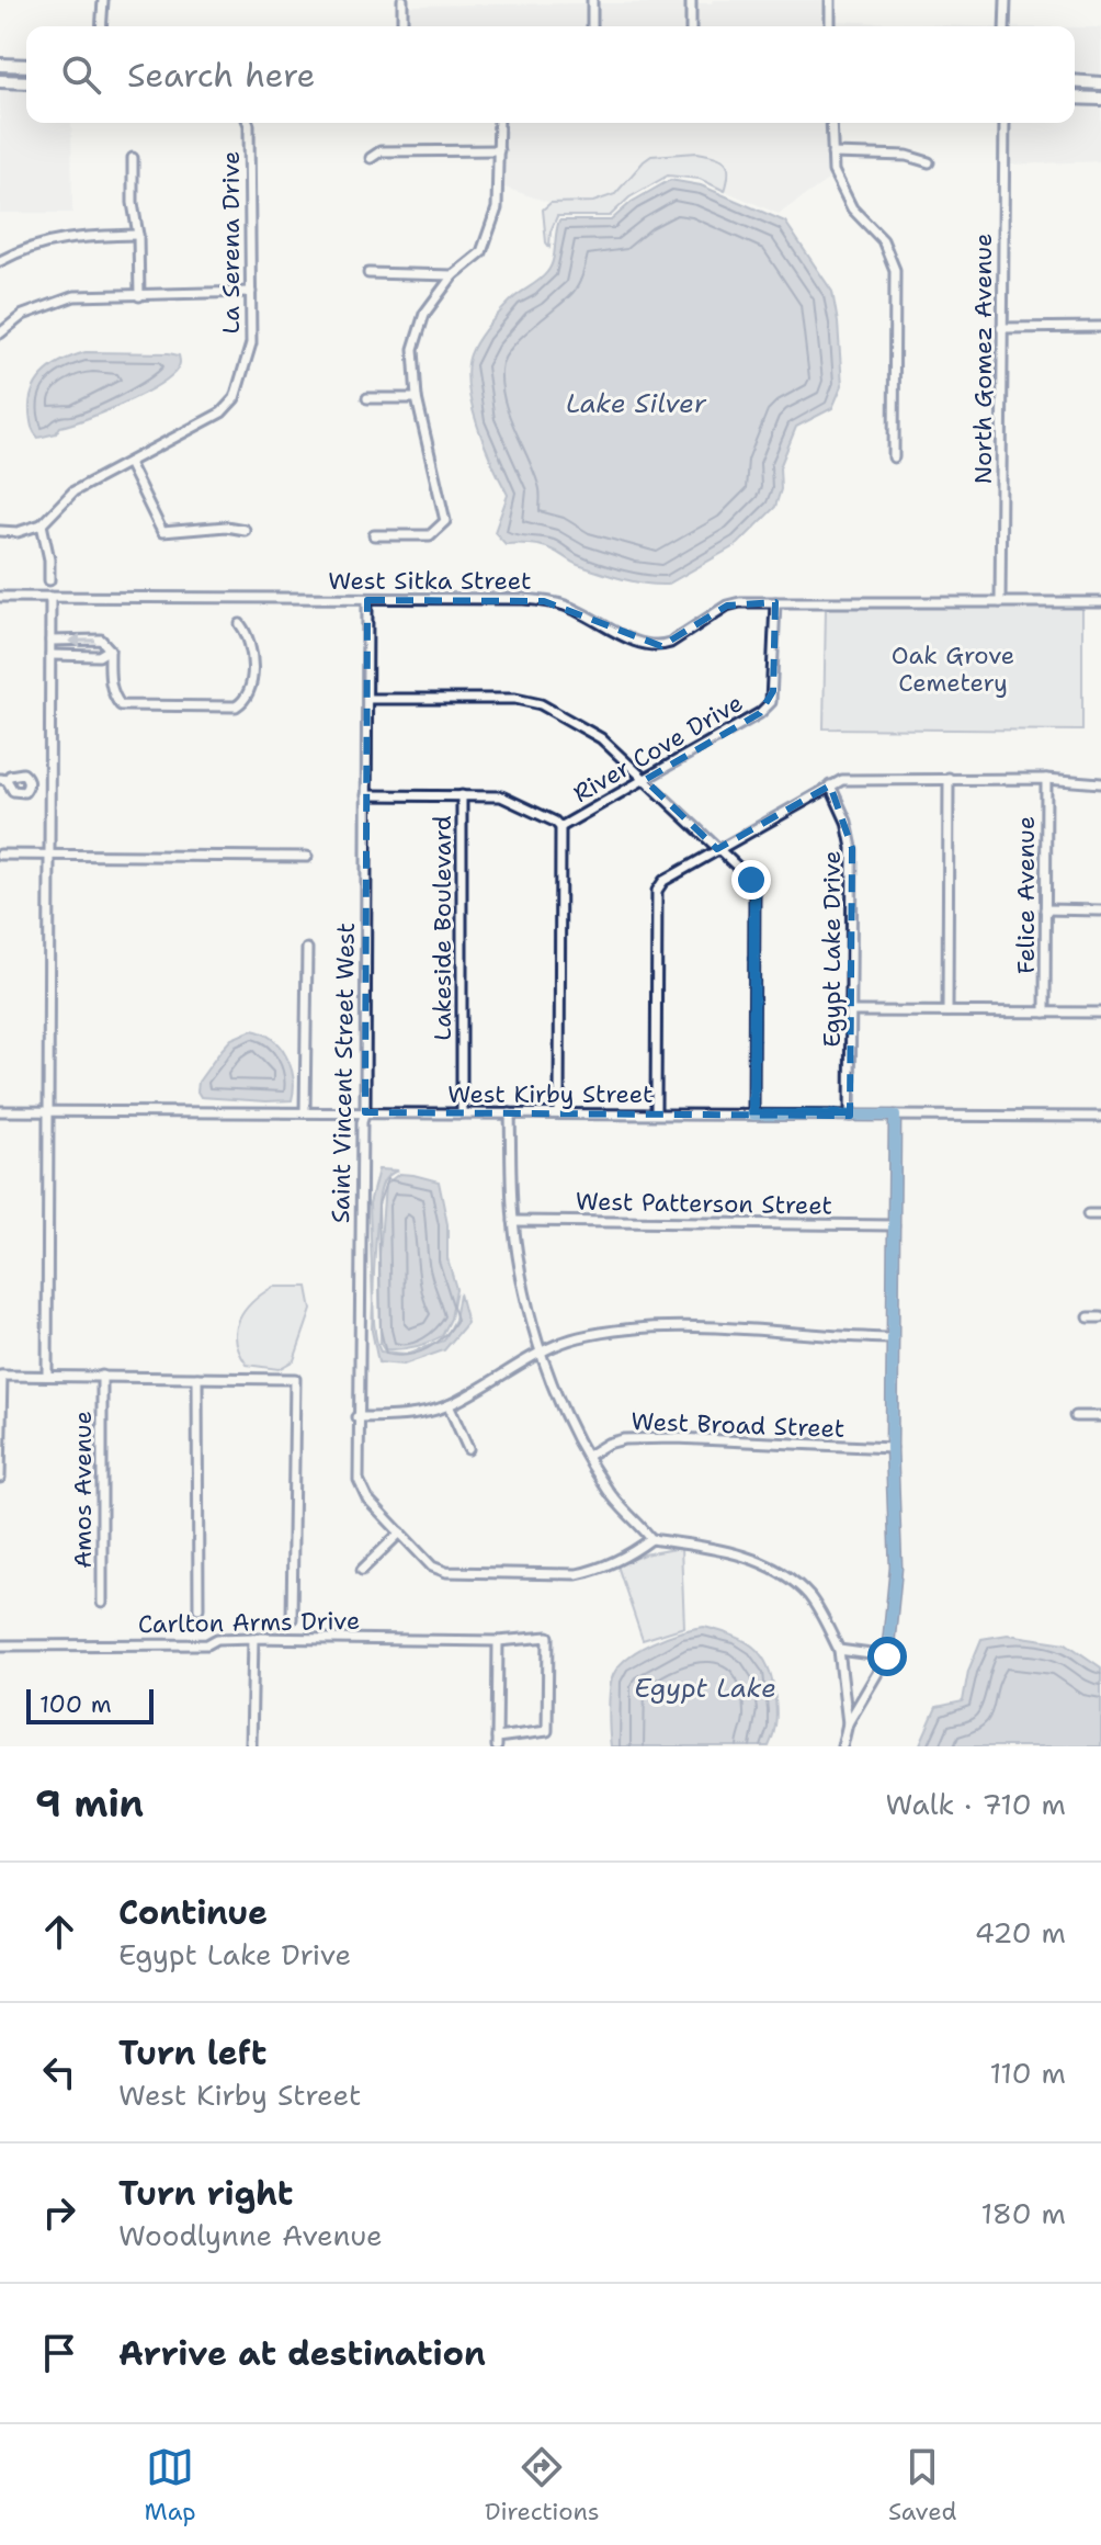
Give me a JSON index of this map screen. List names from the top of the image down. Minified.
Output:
{"streets":{"street":["La Serena Drive","North Gomez Avenue","West Sitka Street","River Cove Drive","Felice Avenue","Lakeside Boulevard","Egypt Lake Drive","Saint Vincent Street West","West Kirby Street","West Patterson Street","West Broad Street","Amos Avenue","Carlton Arms Drive"]},"crossings":[["North Gomez Avenue","West Sitka Street"],["West Sitka Street","River Cove Drive"],["West Sitka Street","Saint Vincent Street West"],["River Cove Drive","Lakeside Boulevard"],["River Cove Drive","Saint Vincent Street West"],["Lakeside Boulevard","West Kirby Street"],["Egypt Lake Drive","West Kirby Street"],["Saint Vincent Street West","West Kirby Street"]],"water":["Lake Silver","Egypt Lake"],"parks":["Oak Grove Cemetery"],"scale_bar":"100 m","page":{"search":"Search here","scale":"100 m","heading":["9 min","Walk · 710 m"],"list":[["Continue","Egypt Lake Drive","420 m"],["Turn left","West Kirby Street","110 m"],["Turn right","Woodlynne Avenue","180 m"],"Arrive at destination"],"nav":["Map","Directions","Saved"]}}
